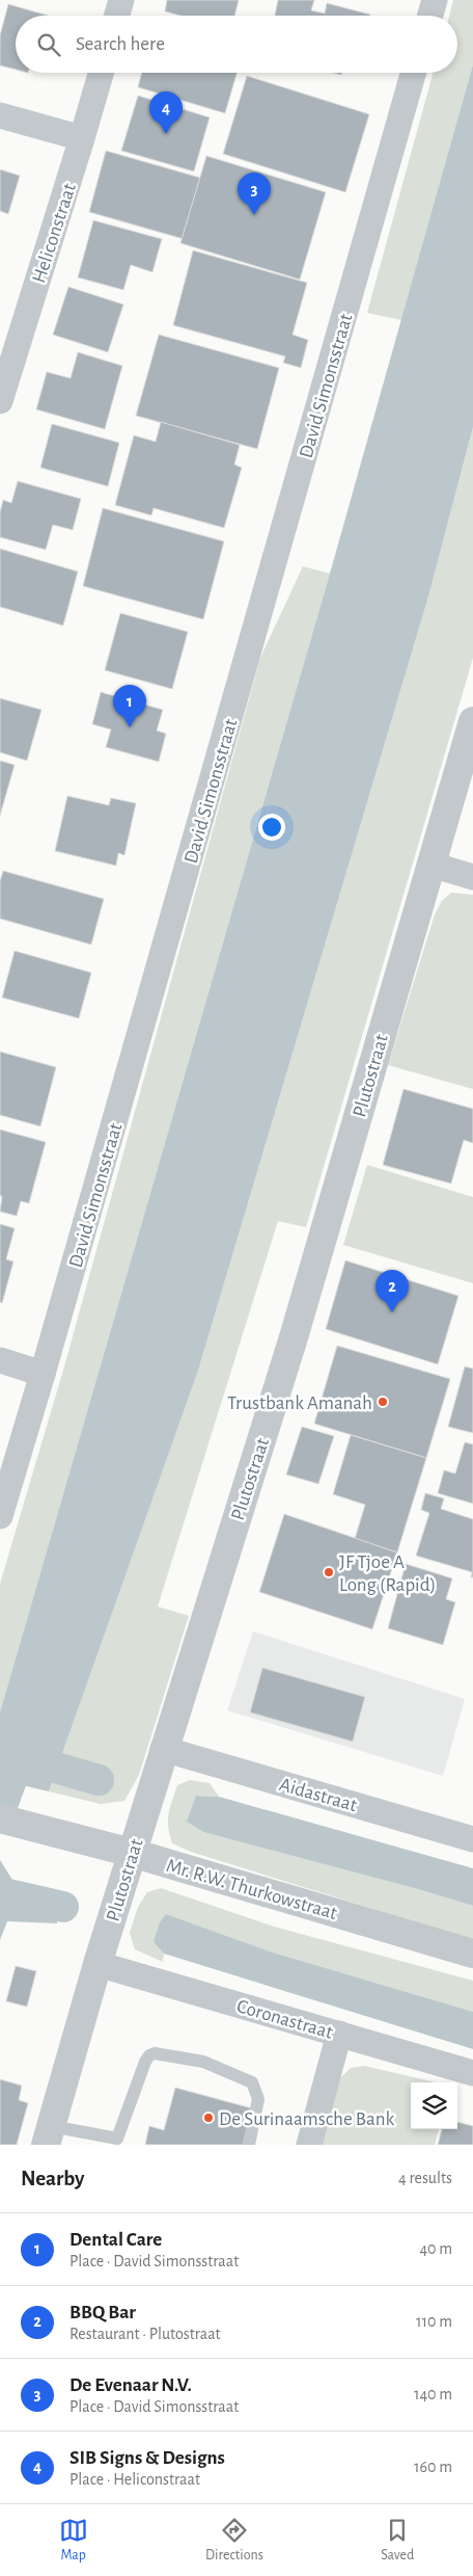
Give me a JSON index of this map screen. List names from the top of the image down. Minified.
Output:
{"streets":{"street":["Heliconstraat","David Simonsstraat","Plutostraat","Aidastraat","Mr. R.W. Thurkowstraat","Coronastraat"]},"crossings":[["Plutostraat","Aidastraat"],["Plutostraat","Mr. R.W. Thurkowstraat"],["Plutostraat","Coronastraat"]],"places":["Trustbank Amanah","JF Tjoe A Long (Rapid)","De Surinaamsche Bank"],"page":{"search":"Search here","pins":["4","3","1","2"],"heading":["Nearby","4 results"],"list":[{"mark":"1","name":"Dental Care","note":"Place · David Simonsstraat","value":"40 m"},{"mark":"2","name":"BBQ Bar","note":"Restaurant · Plutostraat","value":"110 m"},{"mark":"3","name":"De Evenaar N.V.","note":"Place · David Simonsstraat","value":"140 m"},{"mark":"4","name":"SIB Signs & Designs","note":"Place · Heliconstraat","value":"160 m"}],"nav":["Map","Directions","Saved"]}}
